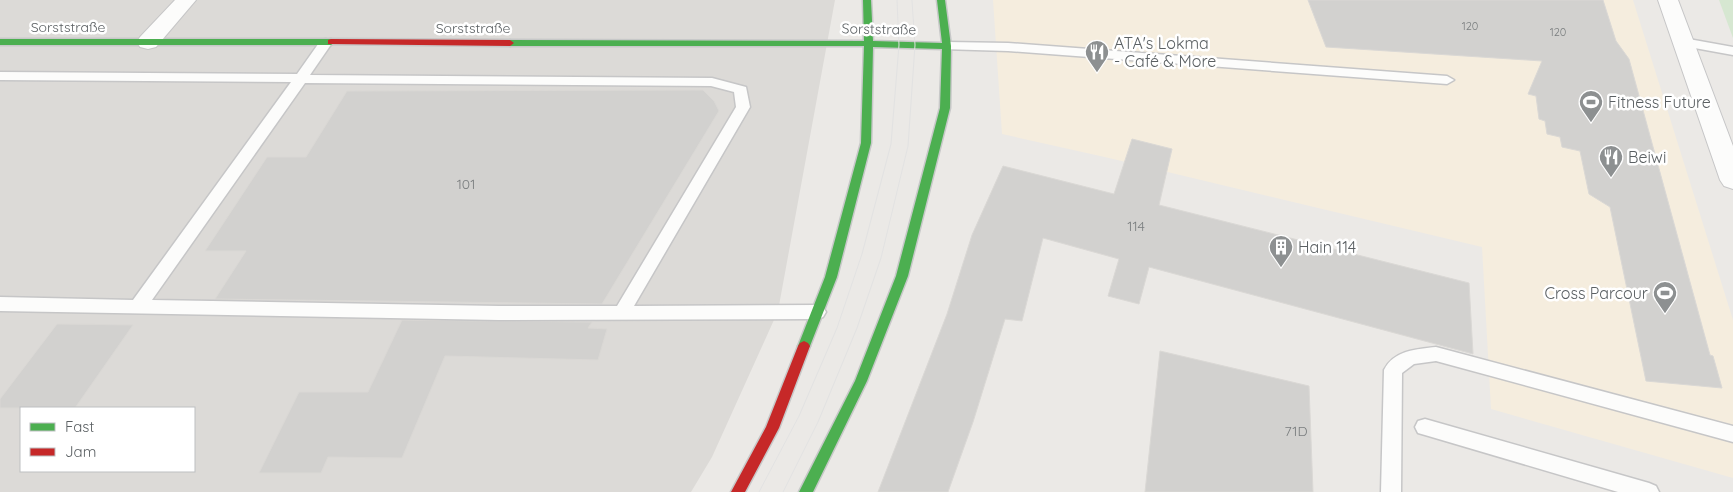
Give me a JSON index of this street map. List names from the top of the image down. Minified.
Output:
{"streets":{"main road":["Sorststraße"]},"places":{"restaurant":["ATA's Lokma - Café & More","Beiwi"],"sports":["Fitness Future","Cross Parcour"],"building":["Hain 114"]},"house_numbers":["120","120","101","114","71D"],"legend":["Fast","Jam"]}
